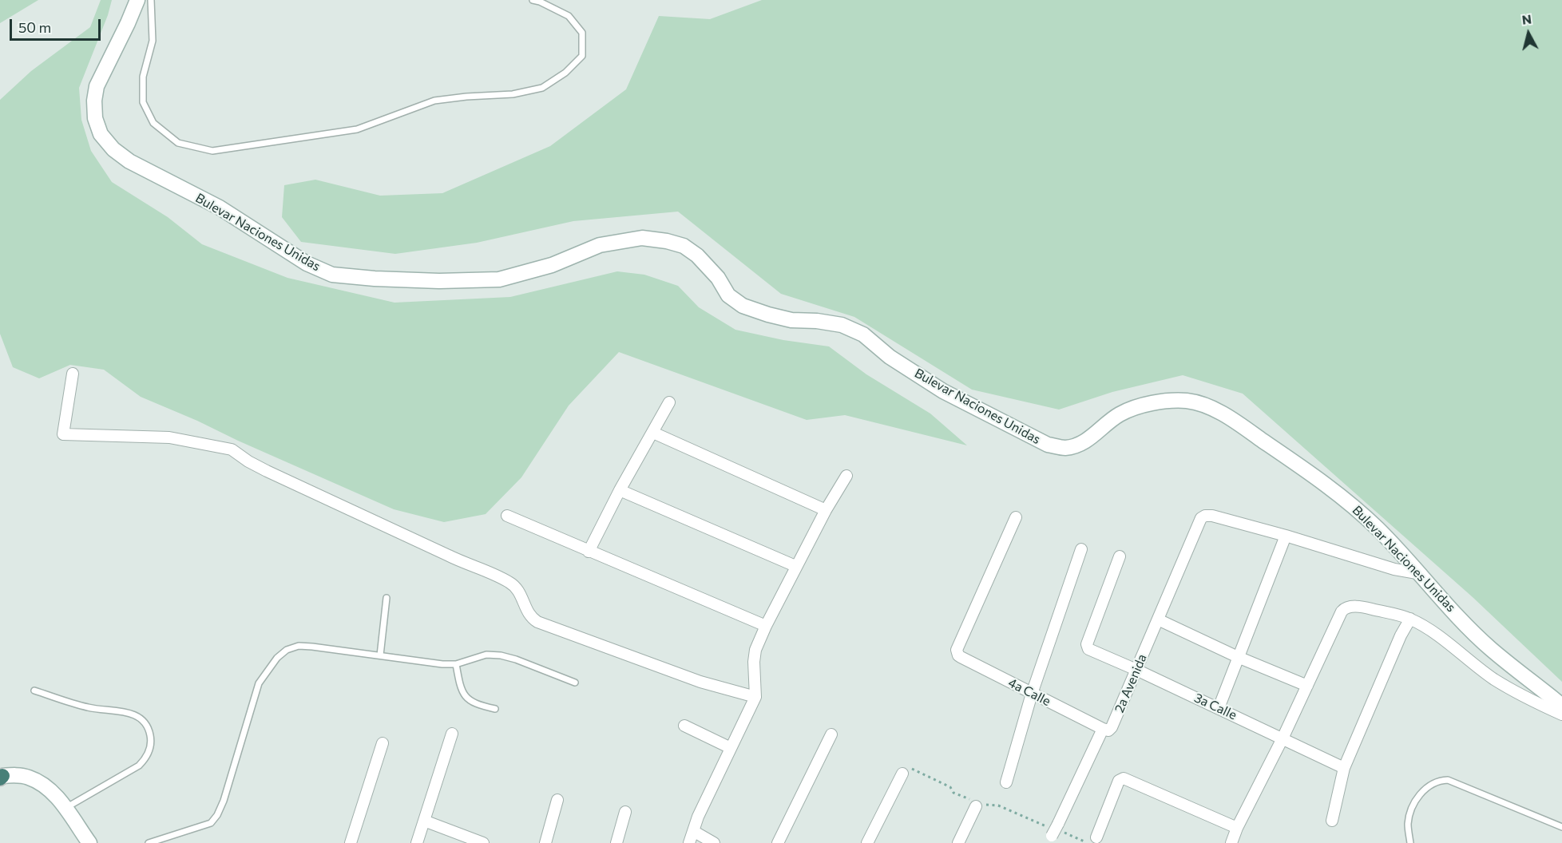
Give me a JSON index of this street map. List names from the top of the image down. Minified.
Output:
{"streets":{"main road":["Bulevar Naciones Unidas"],"street":["2a Avenida","4a Calle","3a Calle"]},"crossings":[["2a Avenida","4a Calle"],["2a Avenida","3a Calle"]],"scale_bar":"50 m","north":"top"}
